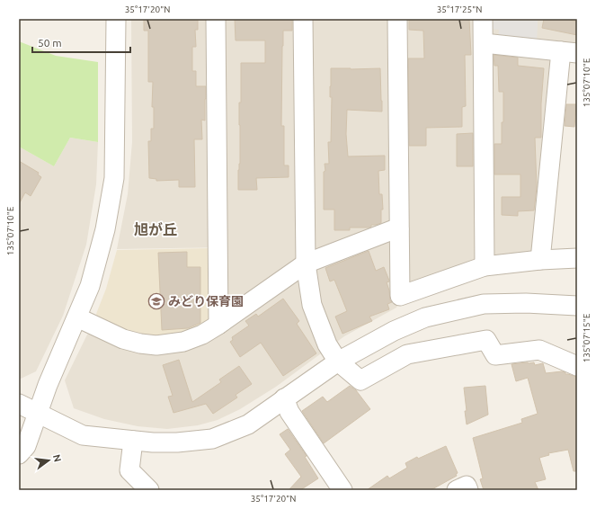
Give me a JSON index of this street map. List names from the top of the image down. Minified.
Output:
{"districts":["旭が丘"],"places":{"school or university":["みどり保育園"]},"scale_bar":"50 m","north":"right","coordinates":["35°17'20\"N","35°17'25\"N","135°07'10\"E","135°07'15\"E"]}
